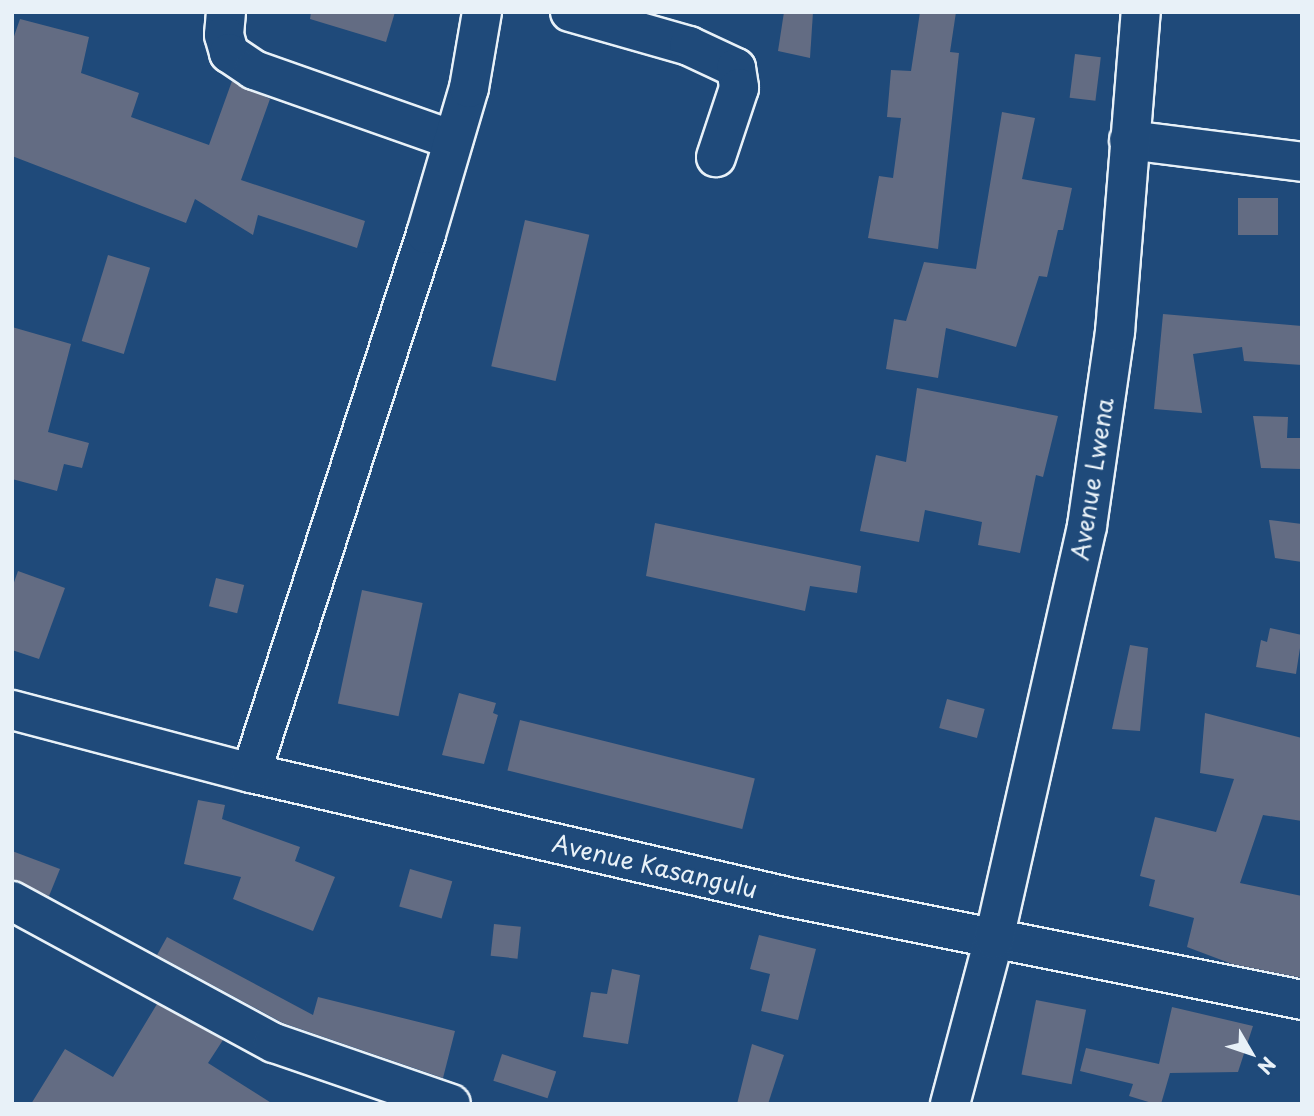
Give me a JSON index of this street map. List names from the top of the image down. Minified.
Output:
{"streets":{"street":["Avenue Lwena","Avenue Kasangulu"]},"crossings":[["Avenue Lwena","Avenue Kasangulu"]],"north":"bottom right"}
